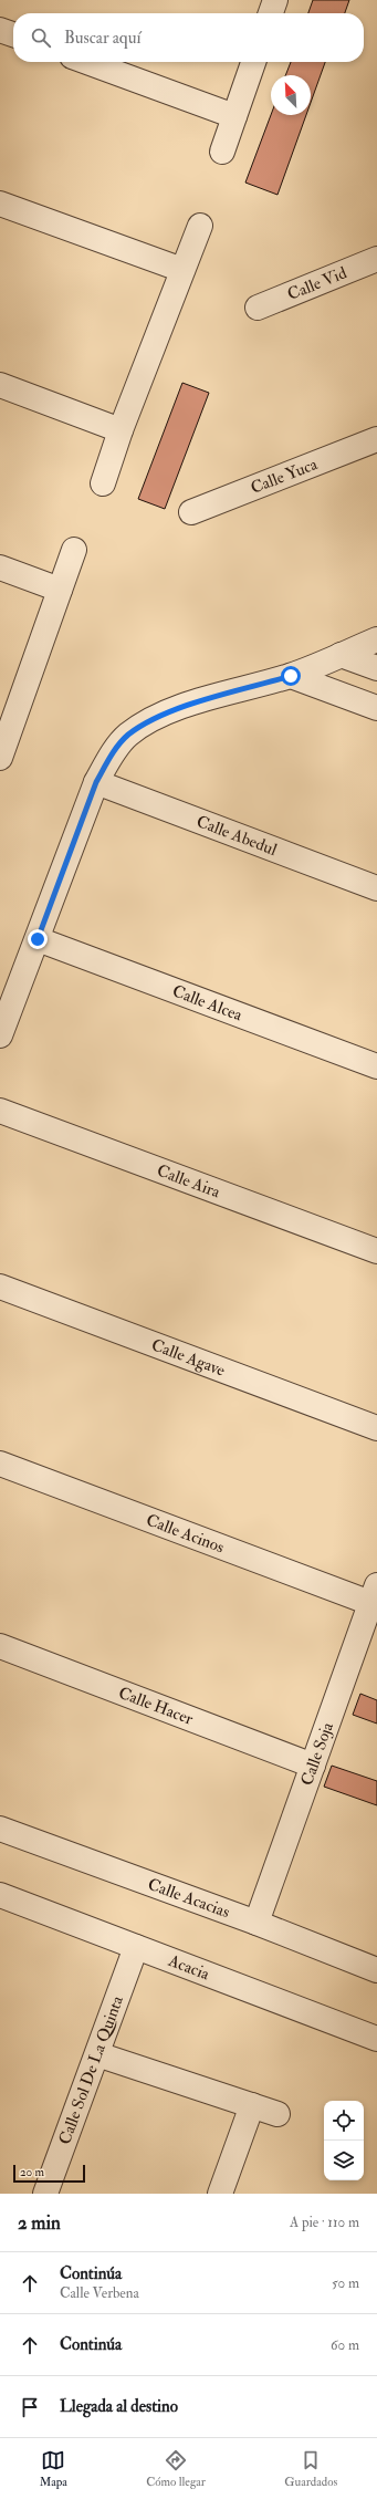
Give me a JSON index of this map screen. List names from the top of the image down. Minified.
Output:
{"streets":{"street":["Calle Vid","Calle Yuca","Calle Abedul","Calle Alcea","Calle Aira","Calle Agave","Calle Acinos","Calle Hacer","Calle Soja","Calle Acacias","Acacia","Calle Sol De La Quinta"]},"crossings":[["Calle Acinos","Calle Soja"],["Calle Hacer","Calle Soja"],["Calle Soja","Calle Acacias"],["Acacia","Calle Sol De La Quinta"]],"scale_bar":"20 m","north":"top left","page":{"search":"Buscar aquí","scale":"20 m","heading":["2 min","A pie · 110 m"],"list":[["Continúa","Calle Verbena","50 m"],["Continúa","60 m"],"Llegada al destino"],"nav":["Mapa","Cómo llegar","Guardados"]}}
